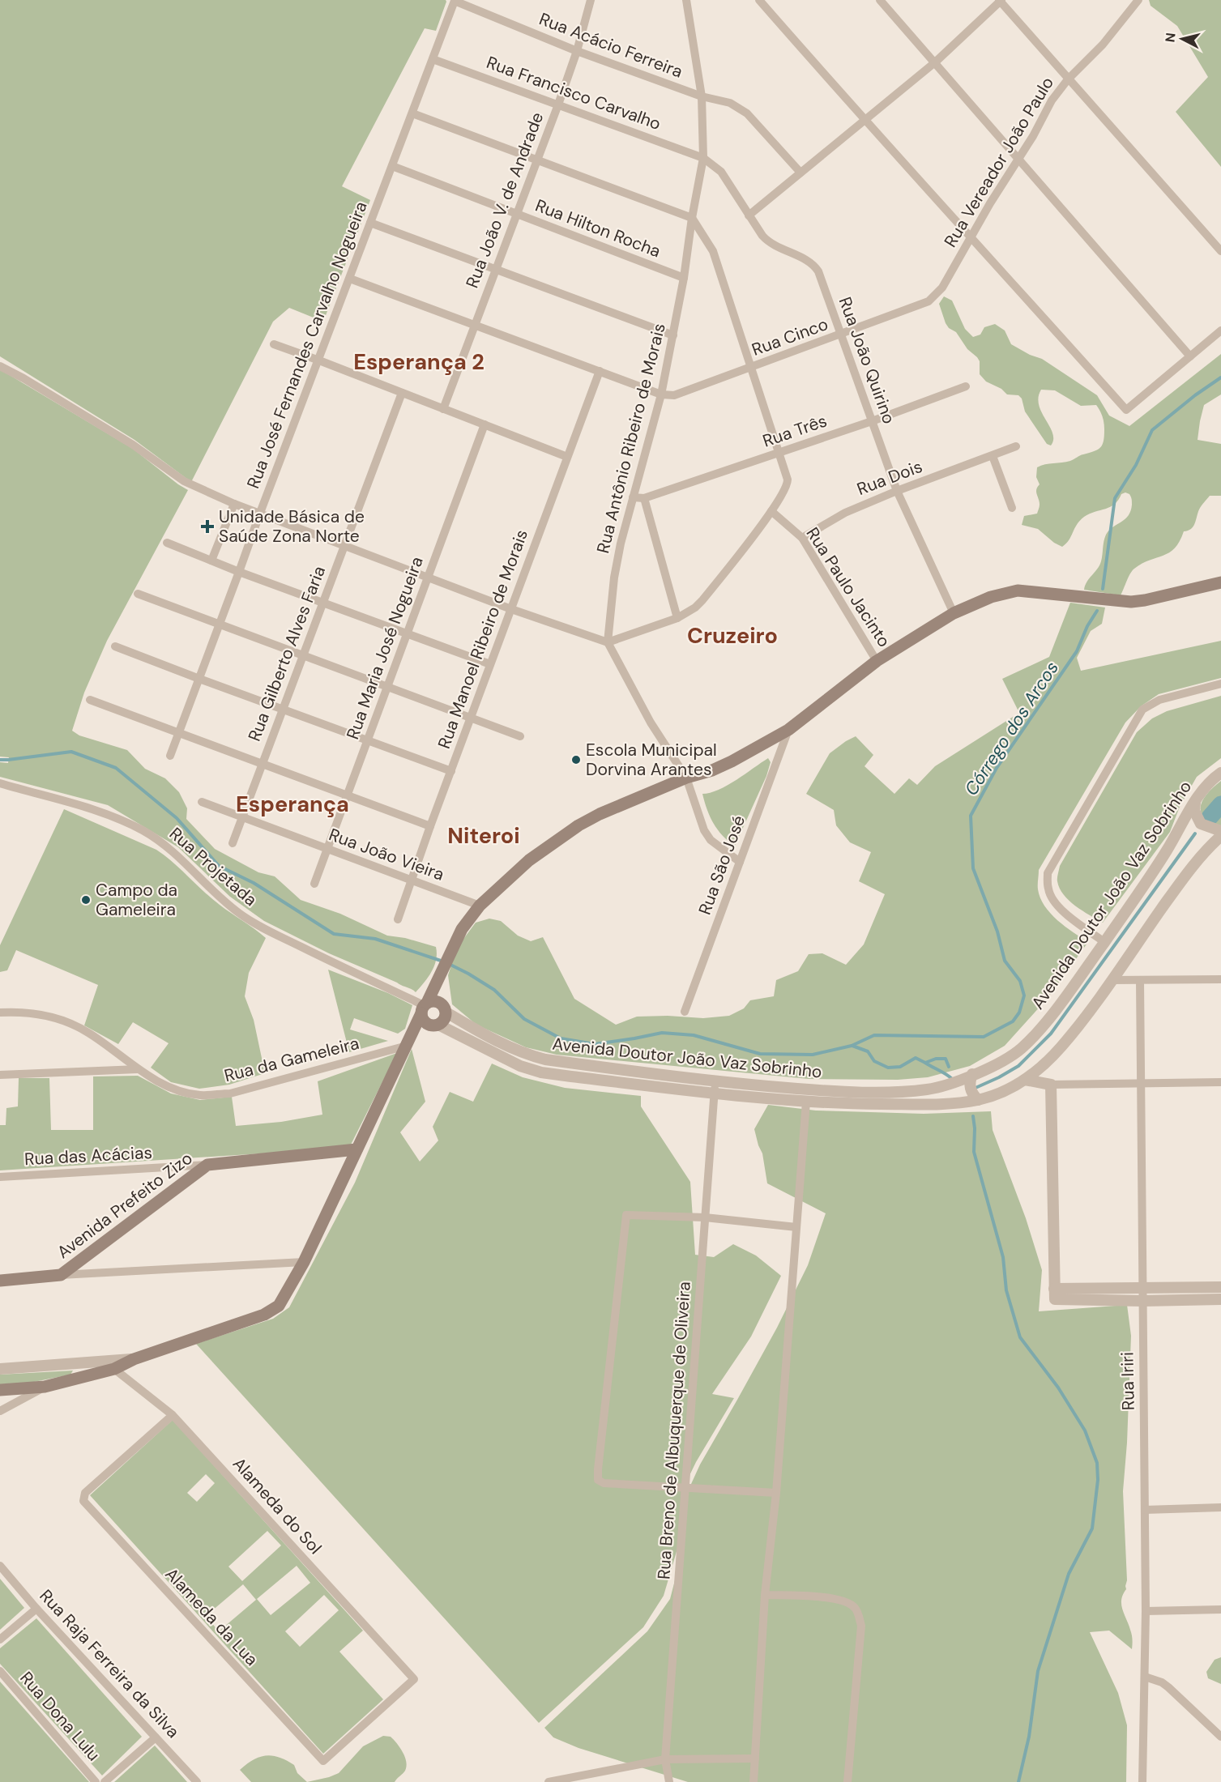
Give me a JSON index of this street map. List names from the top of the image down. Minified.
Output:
{"streets":{"main road":["Avenida Prefeito Zizo"],"street":["Rua Acácio Ferreira","Rua Francisco Carvalho","Rua Vereador João Paulo","Rua João V. de Andrade","Rua Hilton Rocha","Rua Cinco","Rua José Fernandes Carvalho Nogueira","Rua João Quirino","Rua Três","Rua Antônio Ribeiro de Morais","Rua Dois","Rua Paulo Jacinto","Rua Manoel Ribeiro de Morais","Rua Maria José Nogueira","Rua Gilberto Alves Faria","Rua João Vieira","Rua São José","Rua Projetada","Avenida Doutor João Vaz Sobrinho","Rua da Gameleira","Rua das Acácias","Rua Iriri","Rua Breno de Albuquerque de Oliveira","Alameda do Sol","Alameda da Lua","Rua Raja Ferreira da Silva","Rua Dona Lulu"]},"crossings":[["Rua Acácio Ferreira","Rua João V. de Andrade"],["Rua Acácio Ferreira","Rua José Fernandes Carvalho Nogueira"],["Rua Acácio Ferreira","Rua Antônio Ribeiro de Morais"],["Rua Francisco Carvalho","Rua João V. de Andrade"],["Rua Francisco Carvalho","Rua José Fernandes Carvalho Nogueira"],["Rua Francisco Carvalho","Rua João Quirino"],["Rua Francisco Carvalho","Rua Antônio Ribeiro de Morais"],["Rua Vereador João Paulo","Rua Cinco"],["Rua João V. de Andrade","Rua Hilton Rocha"],["Rua Hilton Rocha","Rua José Fernandes Carvalho Nogueira"],["Rua Hilton Rocha","Rua Antônio Ribeiro de Morais"],["Rua Cinco","Rua João Quirino"],["Rua Cinco","Rua Antônio Ribeiro de Morais"],["Rua João Quirino","Rua Três"],["Rua João Quirino","Rua Antônio Ribeiro de Morais"],["Rua João Quirino","Rua Dois"],["Rua Três","Rua Antônio Ribeiro de Morais"],["Rua Dois","Rua Paulo Jacinto"],["Rua Manoel Ribeiro de Morais","Rua João Vieira"],["Rua Maria José Nogueira","Rua João Vieira"],["Rua Gilberto Alves Faria","Rua João Vieira"],["Rua Projetada","Avenida Doutor João Vaz Sobrinho"],["Avenida Doutor João Vaz Sobrinho","Rua Breno de Albuquerque de Oliveira"],["Rua das Acácias","Avenida Prefeito Zizo"],["Alameda do Sol","Alameda da Lua"]],"districts":["Esperança 2","Cruzeiro","Esperança","Niteroi"],"water":["Córrego dos Arcos"],"places":{"health":["Unidade Básica de Saúde Zona Norte"],"other":["Escola Municipal Dorvina Arantes","Campo da Gameleira"]},"north":"left"}
